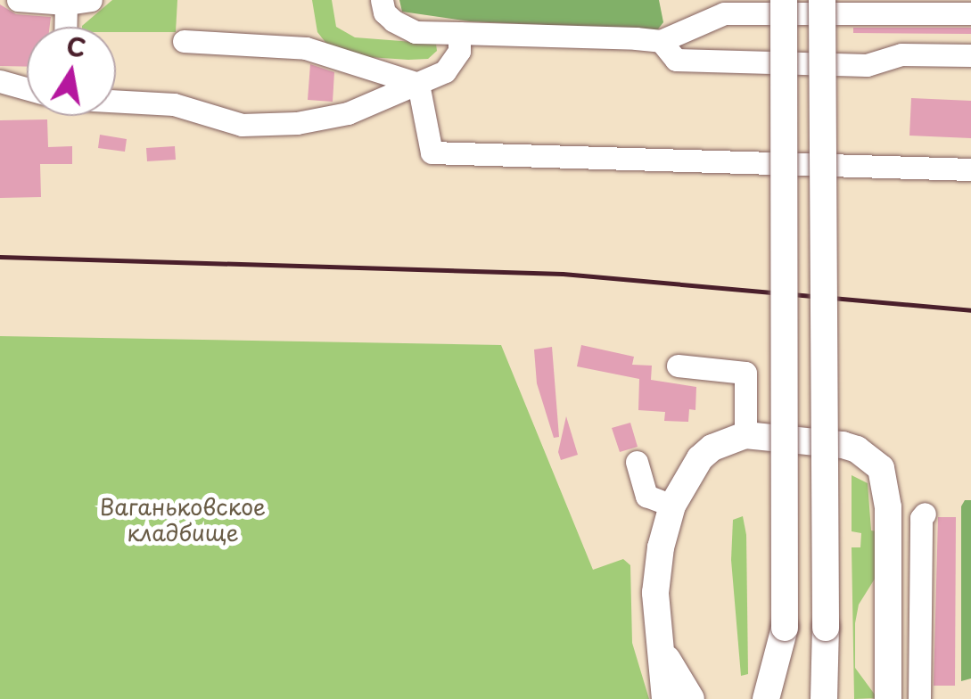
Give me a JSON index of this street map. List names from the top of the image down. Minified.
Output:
{"parks":["Ваганьковское кладбище"],"north":"top"}
